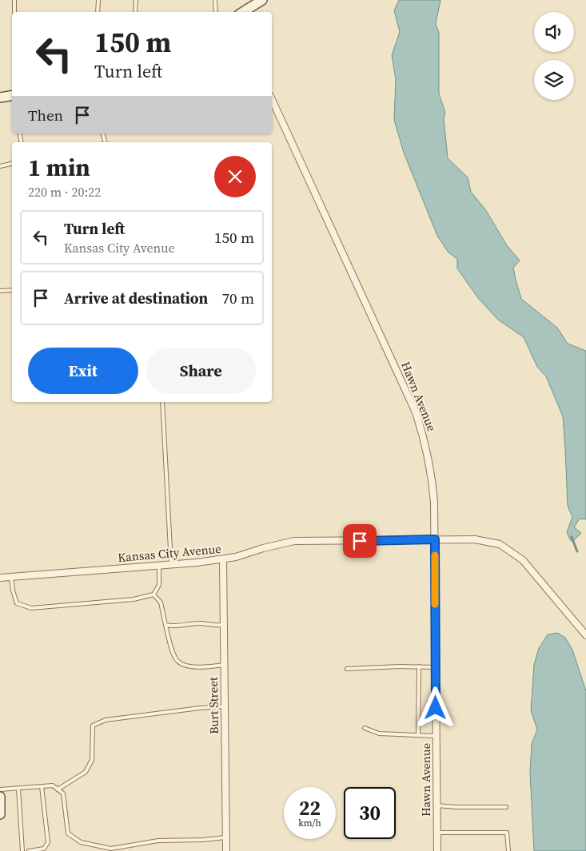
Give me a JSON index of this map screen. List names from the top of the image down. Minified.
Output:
{"streets":{"street":["Hawn Avenue","Kansas City Avenue","Burt Street"]},"crossings":[["Hawn Avenue","Kansas City Avenue"],["Kansas City Avenue","Burt Street"]],"page":{"turn":["150 m","Turn left"],"then":"Then","heading":["1 min","220 m · 20:22"],"list":[{"name":"Turn left","note":"Kansas City Avenue","value":"150 m"},{"name":"Arrive at destination","value":"70 m"}],"buttons":["Exit","Share"],"speed":"22 km/h","limit":"30"}}
